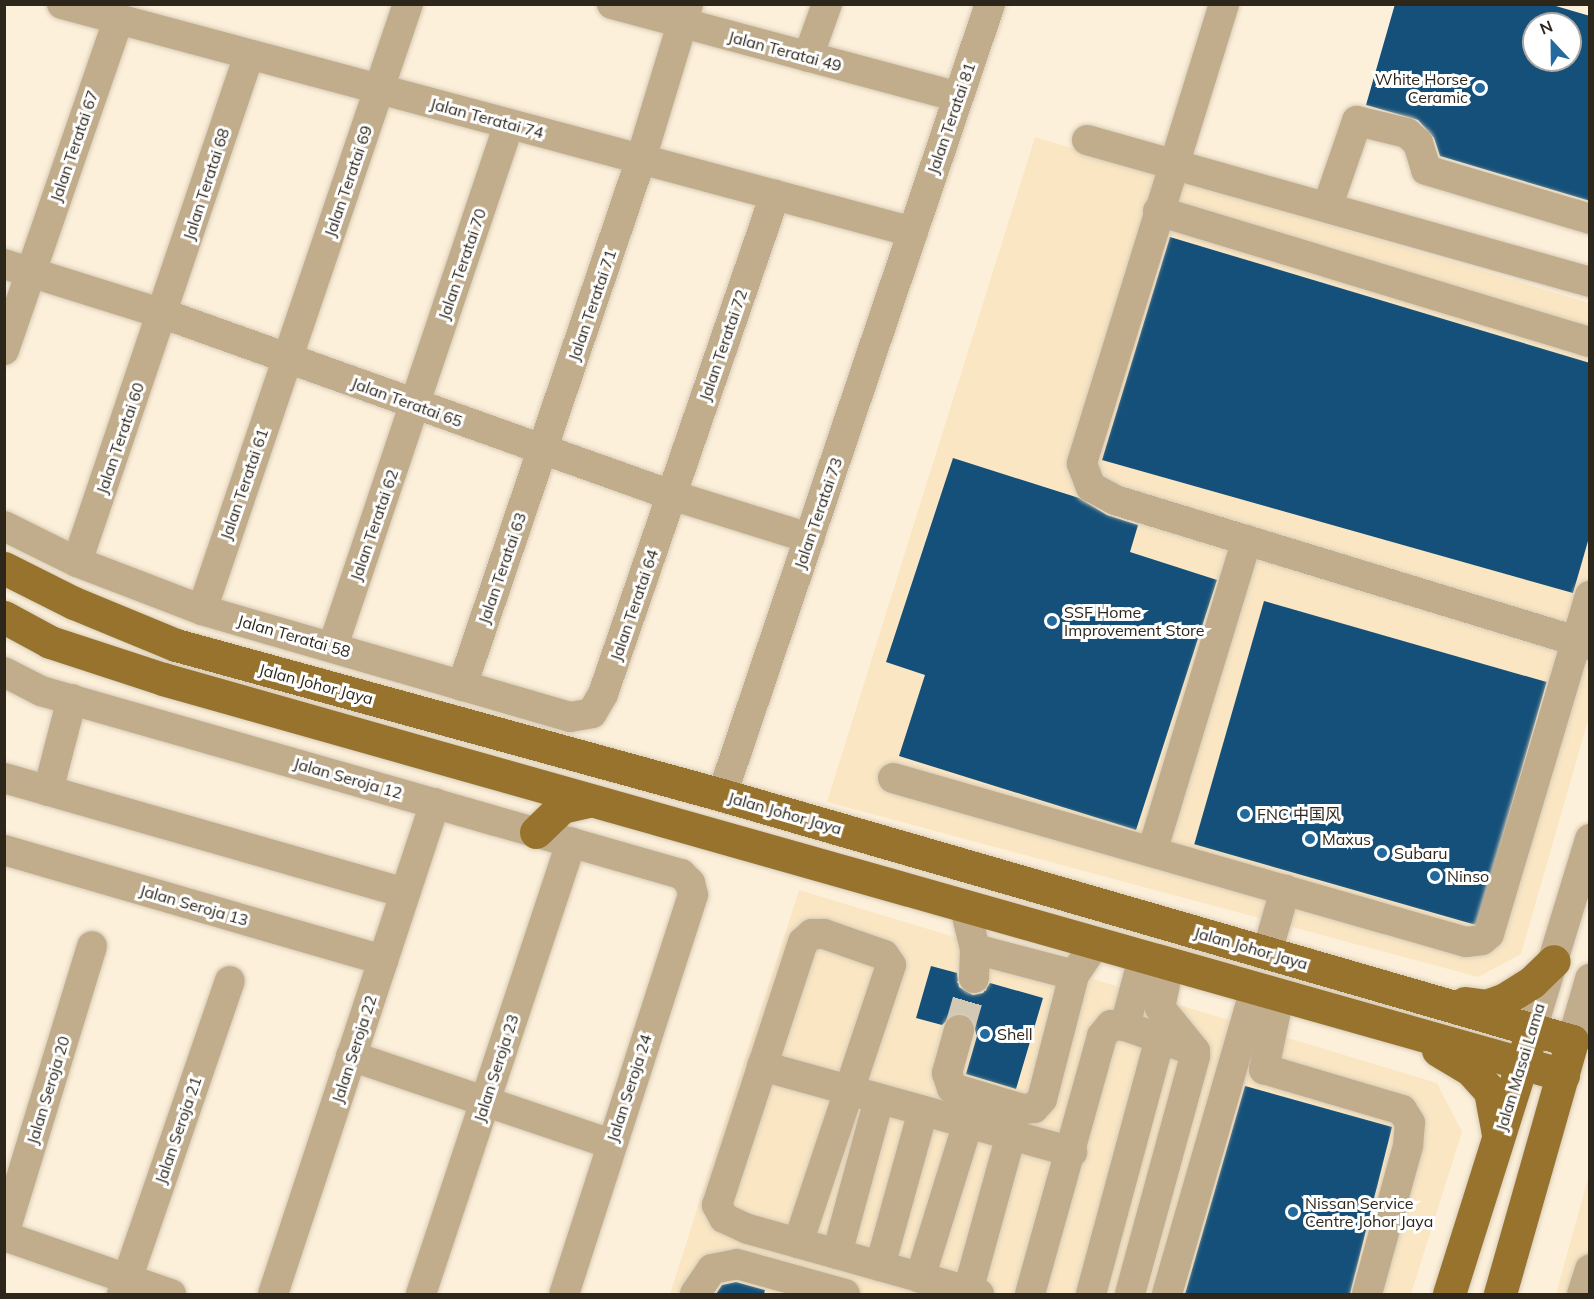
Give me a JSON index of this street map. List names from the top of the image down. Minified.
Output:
{"streets":{"main road":["Jalan Johor Jaya","Jalan Masai Lama"],"street":["Jalan Teratai 49","Jalan Teratai 74","Jalan Teratai 81","Jalan Teratai 67","Jalan Teratai 69","Jalan Teratai 68","Jalan Teratai 70","Jalan Teratai 71","Jalan Teratai 72","Jalan Teratai 65","Jalan Teratai 60","Jalan Teratai 61","Jalan Teratai 73","Jalan Teratai 62","Jalan Teratai 63","Jalan Teratai 64","Jalan Teratai 58","Jalan Seroja 12","Jalan Seroja 13","Jalan Seroja 22","Jalan Seroja 23","Jalan Seroja 24","Jalan Seroja 20","Jalan Seroja 21"]},"crossings":[["Jalan Teratai 49","Jalan Teratai 81"],["Jalan Teratai 49","Jalan Teratai 71"],["Jalan Teratai 74","Jalan Teratai 81"],["Jalan Teratai 74","Jalan Teratai 67"],["Jalan Teratai 74","Jalan Teratai 69"],["Jalan Teratai 74","Jalan Teratai 68"],["Jalan Teratai 74","Jalan Teratai 70"],["Jalan Teratai 74","Jalan Teratai 71"],["Jalan Teratai 74","Jalan Teratai 72"],["Jalan Teratai 74","Jalan Teratai 73"],["Jalan Teratai 81","Jalan Teratai 73"],["Jalan Teratai 67","Jalan Teratai 65"],["Jalan Teratai 69","Jalan Teratai 65"],["Jalan Teratai 69","Jalan Teratai 61"],["Jalan Teratai 68","Jalan Teratai 65"],["Jalan Teratai 68","Jalan Teratai 60"],["Jalan Teratai 70","Jalan Teratai 65"],["Jalan Teratai 70","Jalan Teratai 62"],["Jalan Teratai 71","Jalan Teratai 65"],["Jalan Teratai 71","Jalan Teratai 63"],["Jalan Teratai 72","Jalan Teratai 65"],["Jalan Teratai 72","Jalan Teratai 64"],["Jalan Teratai 65","Jalan Teratai 60"],["Jalan Teratai 65","Jalan Teratai 61"],["Jalan Teratai 65","Jalan Teratai 73"],["Jalan Teratai 65","Jalan Teratai 62"],["Jalan Teratai 65","Jalan Teratai 63"],["Jalan Teratai 65","Jalan Teratai 64"],["Jalan Teratai 60","Jalan Teratai 58"],["Jalan Teratai 61","Jalan Teratai 58"],["Jalan Teratai 73","Jalan Johor Jaya"],["Jalan Teratai 62","Jalan Teratai 58"],["Jalan Teratai 63","Jalan Teratai 58"],["Jalan Teratai 64","Jalan Teratai 58"],["Jalan Johor Jaya","Jalan Masai Lama"],["Jalan Seroja 12","Jalan Seroja 22"],["Jalan Seroja 12","Jalan Seroja 23"],["Jalan Seroja 12","Jalan Seroja 24"],["Jalan Seroja 13","Jalan Seroja 22"]],"places":["White Horse Ceramic","SSF Home Improvement Store","FNC 中国风","Maxus","Subaru","Ninso","Shell","Nissan Service Centre Johor Jaya"],"north":"top"}
